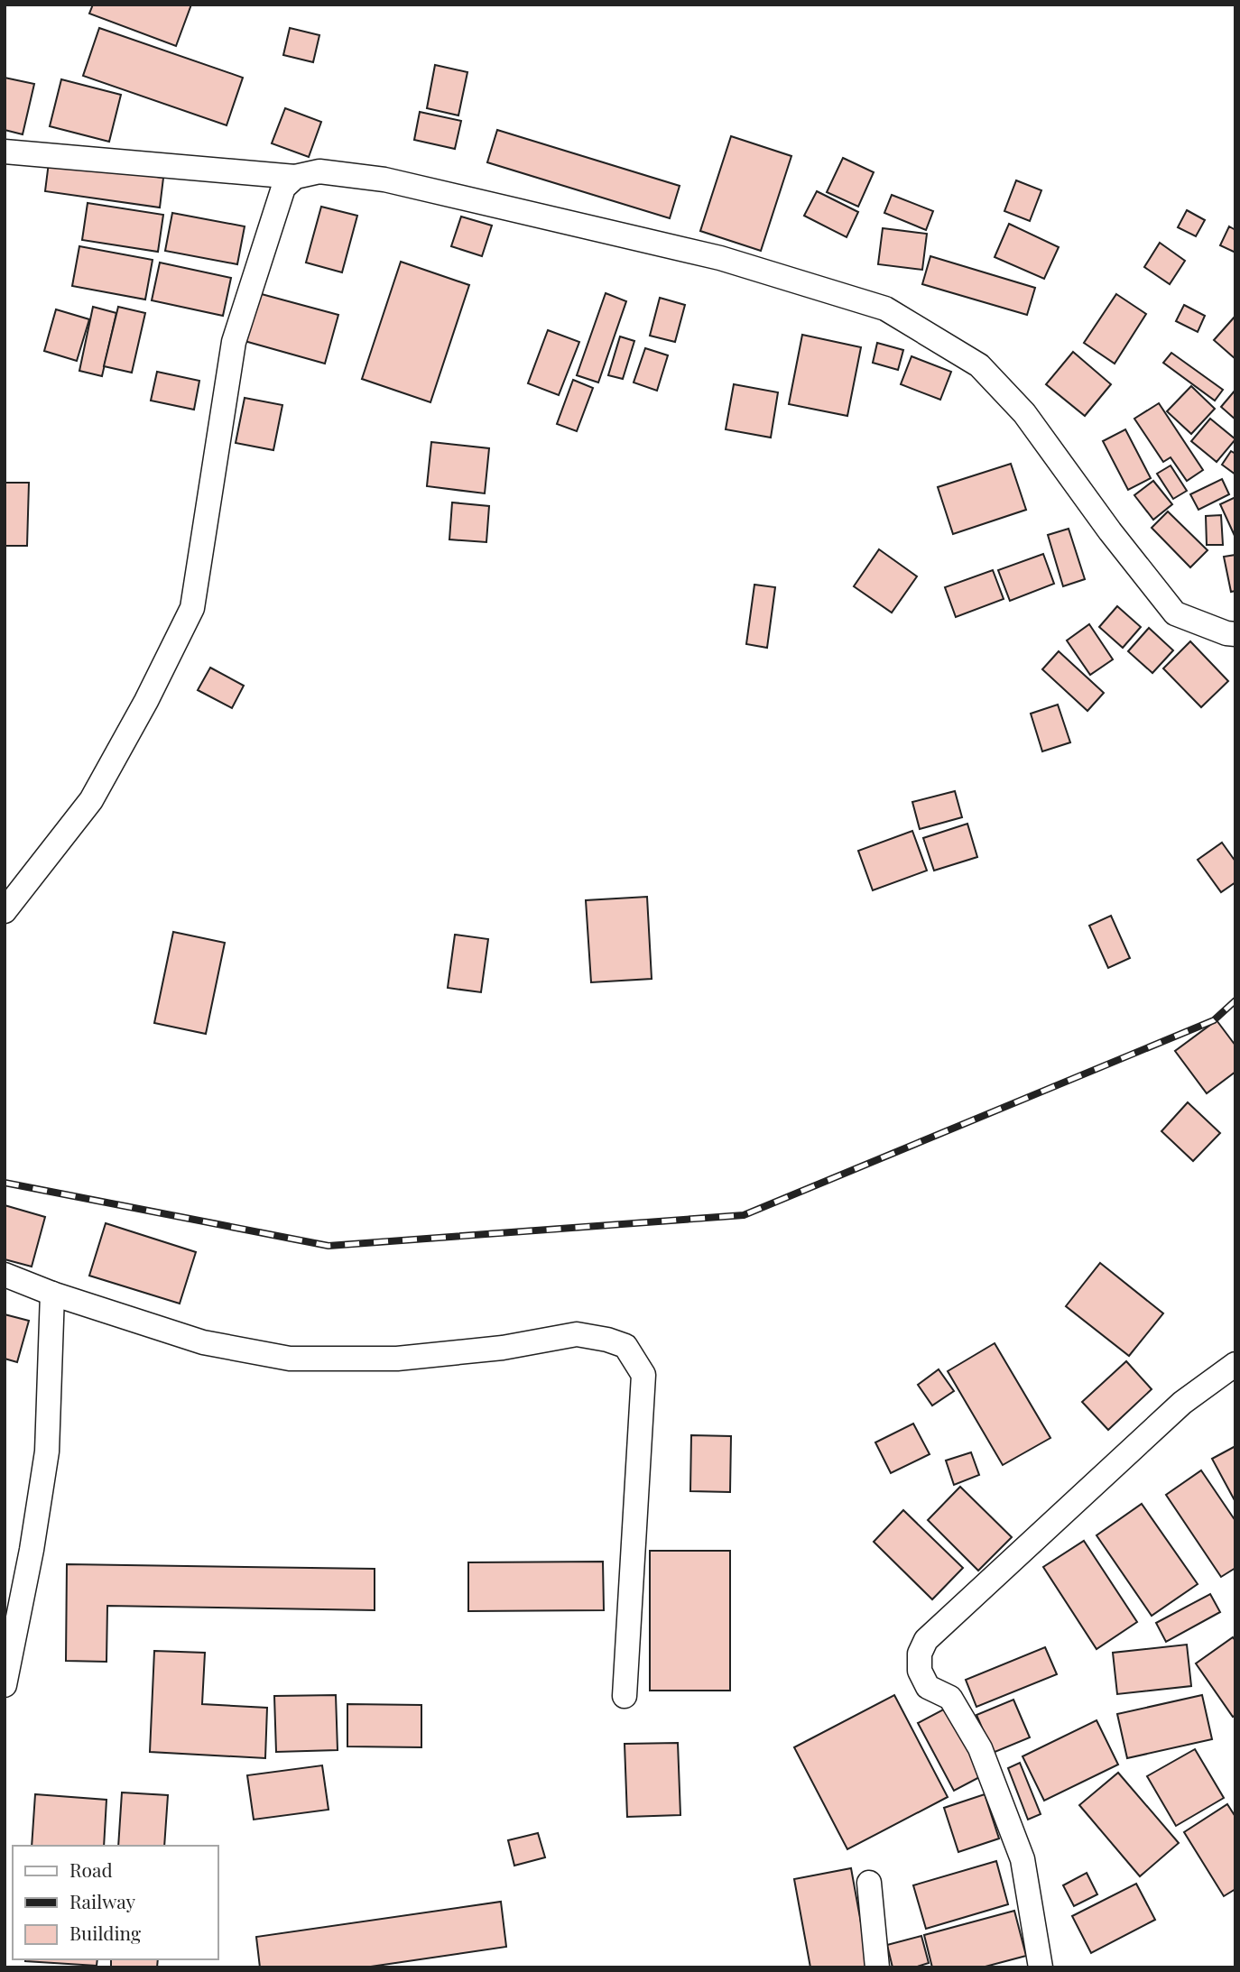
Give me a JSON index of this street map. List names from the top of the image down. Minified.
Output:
{"legend":["Road","Railway","Building"]}
